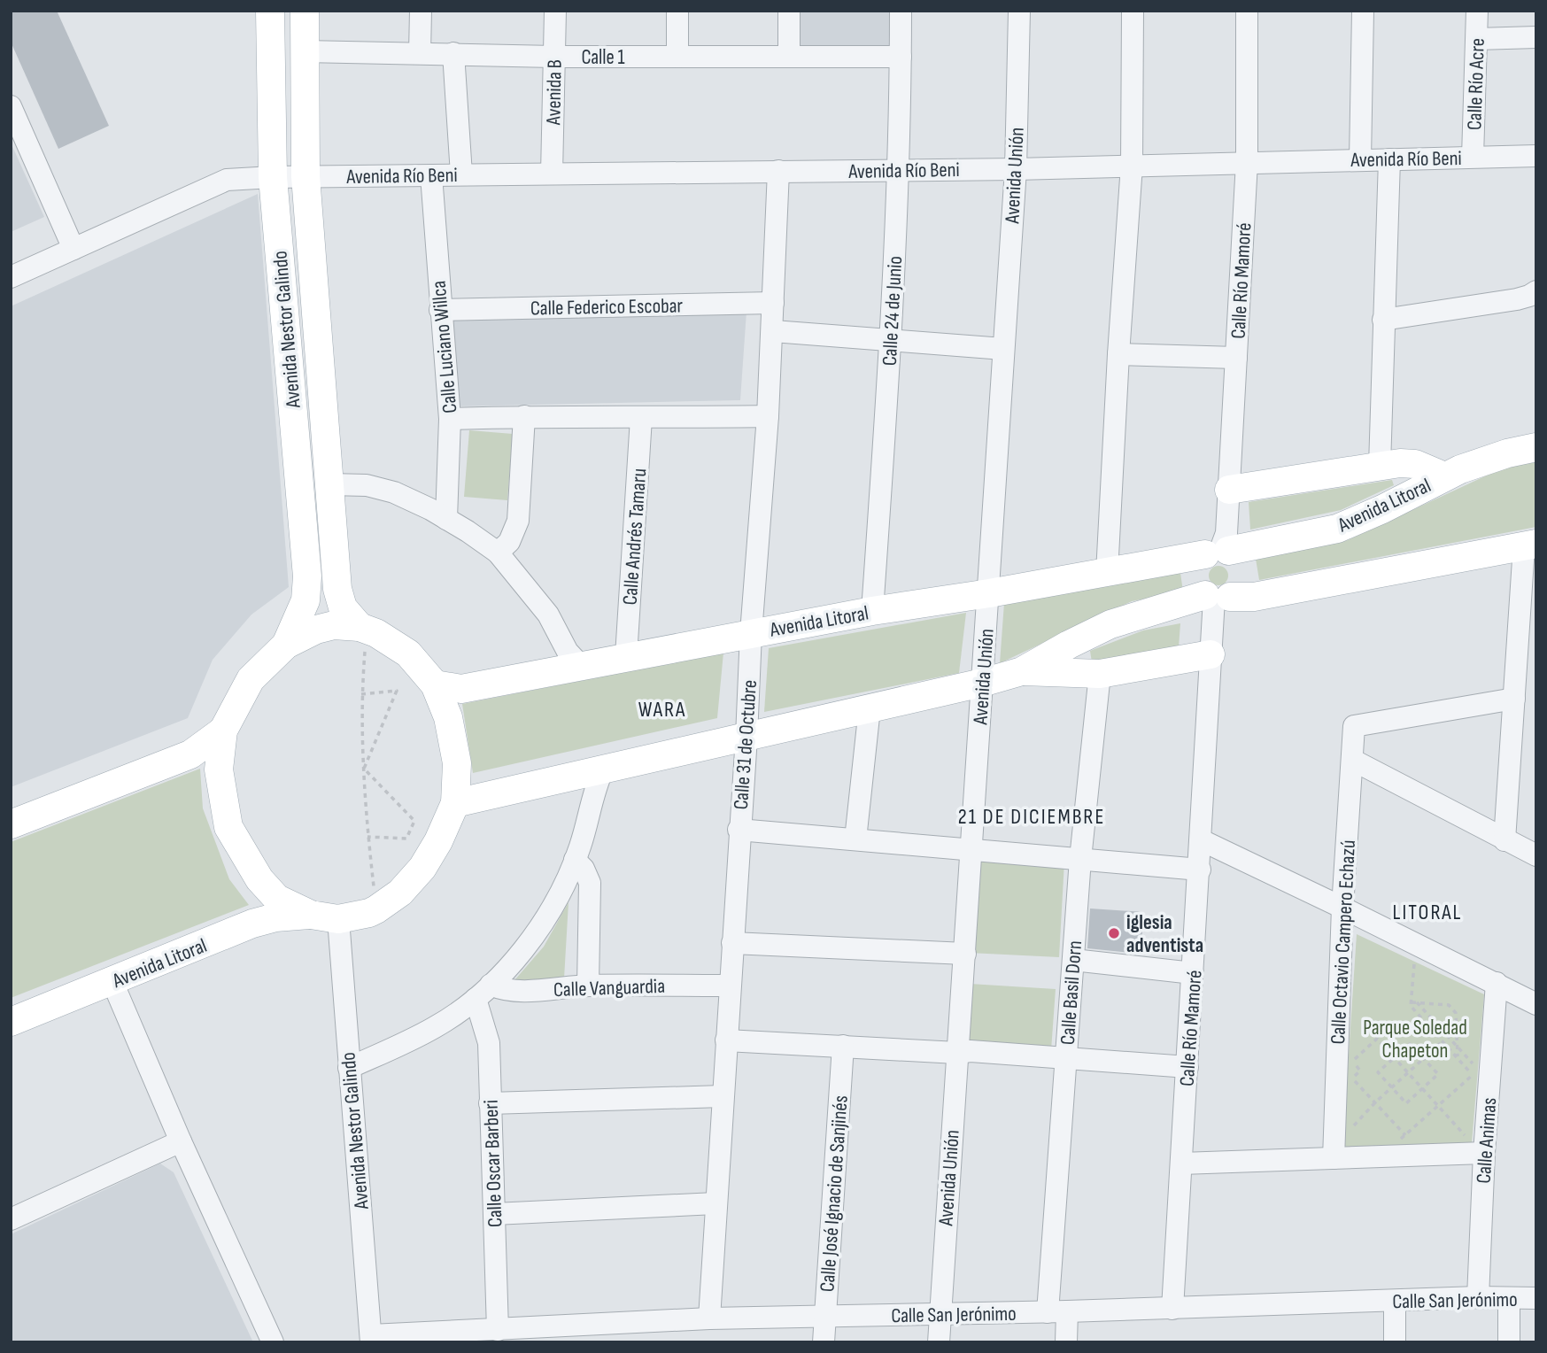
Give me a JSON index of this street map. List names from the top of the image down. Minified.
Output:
{"streets":{"main road":["Avenida Nestor Galindo","Avenida Litoral"],"street":["Calle 1","Calle Río Acre","Avenida B","Avenida Río Beni","Avenida Unión","Calle Río Mamoré","Calle Federico Escobar","Calle 24 de Junio","Calle Luciano Willca","Calle Andrés Tamaru","Calle 31 de Octubre","Calle Octavio Campero Echazú","Calle Vanguardia","Calle Basil Dorn","Calle Animas","Calle Oscar Barberi","Calle José Ignacio de Sanjinés","Calle San Jerónimo"]},"crossings":[["Calle 1","Avenida B"],["Calle 1","Calle 24 de Junio"],["Calle 1","Avenida Nestor Galindo"],["Calle Río Acre","Avenida Río Beni"],["Avenida B","Avenida Río Beni"],["Avenida Río Beni","Avenida Unión"],["Avenida Río Beni","Calle Río Mamoré"],["Avenida Río Beni","Calle 24 de Junio"],["Avenida Río Beni","Avenida Nestor Galindo"],["Avenida Río Beni","Calle Luciano Willca"],["Avenida Río Beni","Calle 31 de Octubre"],["Avenida Unión","Avenida Litoral"],["Avenida Unión","Calle San Jerónimo"],["Calle Río Mamoré","Avenida Litoral"],["Calle Río Mamoré","Calle San Jerónimo"],["Calle Federico Escobar","Calle Luciano Willca"],["Calle Federico Escobar","Calle 31 de Octubre"],["Calle 24 de Junio","Avenida Litoral"],["Avenida Nestor Galindo","Calle San Jerónimo"],["Avenida Litoral","Calle Andrés Tamaru"],["Avenida Litoral","Calle 31 de Octubre"],["Calle 31 de Octubre","Calle Vanguardia"],["Calle 31 de Octubre","Calle San Jerónimo"],["Calle Vanguardia","Calle Oscar Barberi"],["Calle Basil Dorn","Calle San Jerónimo"],["Calle Animas","Calle San Jerónimo"],["Calle Oscar Barberi","Calle San Jerónimo"],["Calle José Ignacio de Sanjinés","Calle San Jerónimo"]],"districts":["WARA","21 DE DICIEMBRE","LITORAL"],"parks":["Parque Soledad Chapeton"],"places":["iglesia adventista"]}
